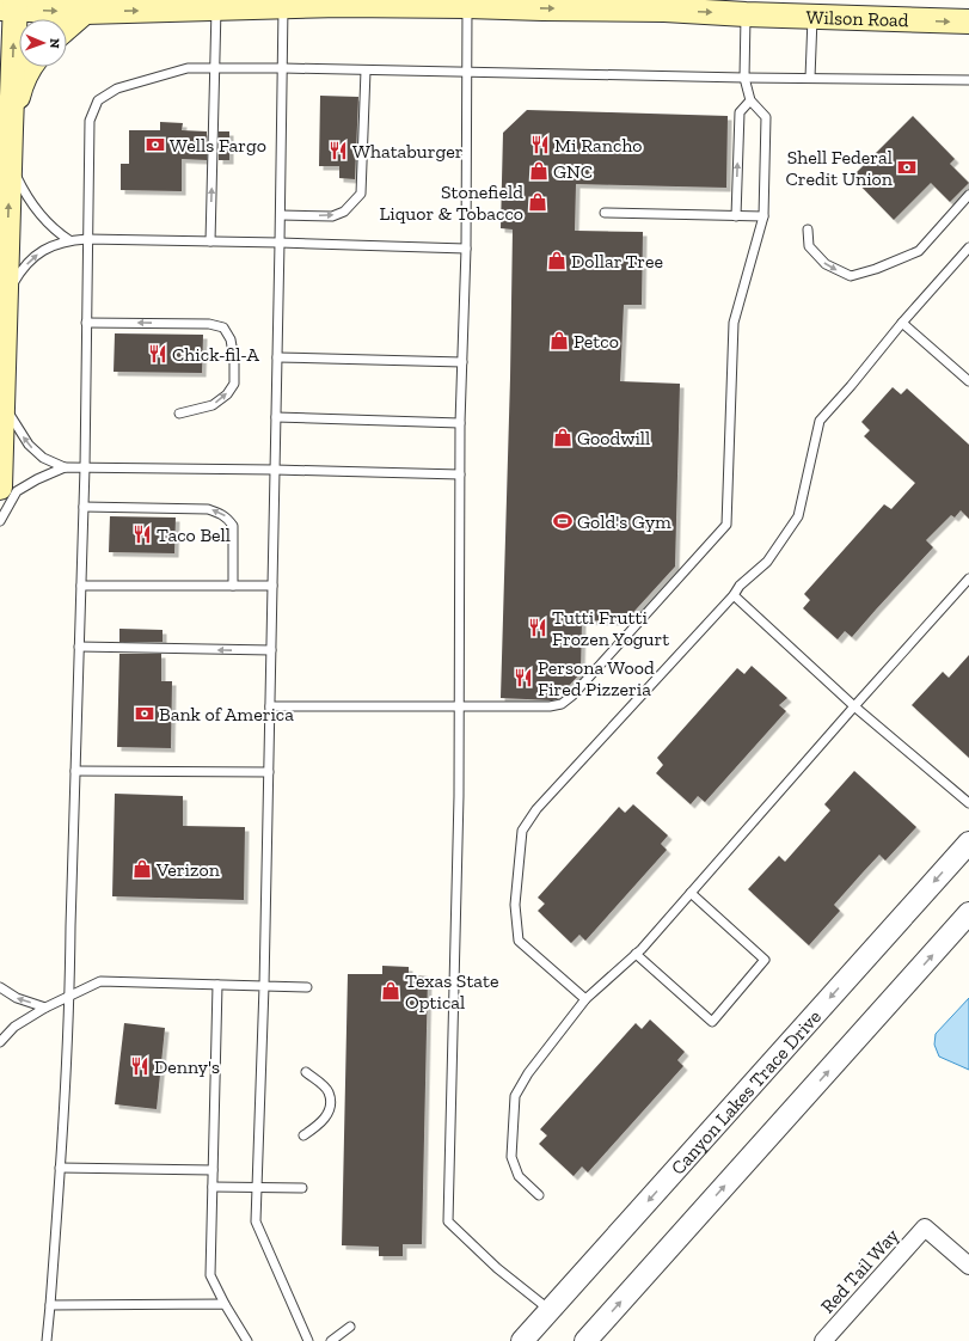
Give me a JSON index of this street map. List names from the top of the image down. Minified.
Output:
{"streets":{"main road":["Wilson Road"],"street":["Canyon Lakes Trace Drive","Red Tail Way"]},"one_way":["Wilson Road"],"places":{"bank":["Wells Fargo","Shell Federal Credit Union","Bank of America"],"restaurant":["Mi Rancho","Whataburger","Chick-fil-A","Taco Bell","Tutti Frutti Frozen Yogurt","Persona Wood Fired Pizzeria","Denny's"],"shop":["GNC","Stonefield Liquor & Tobacco","Dollar Tree","Petco","Goodwill","Verizon","Texas State Optical"],"sports":["Gold's Gym"]},"north":"right"}
